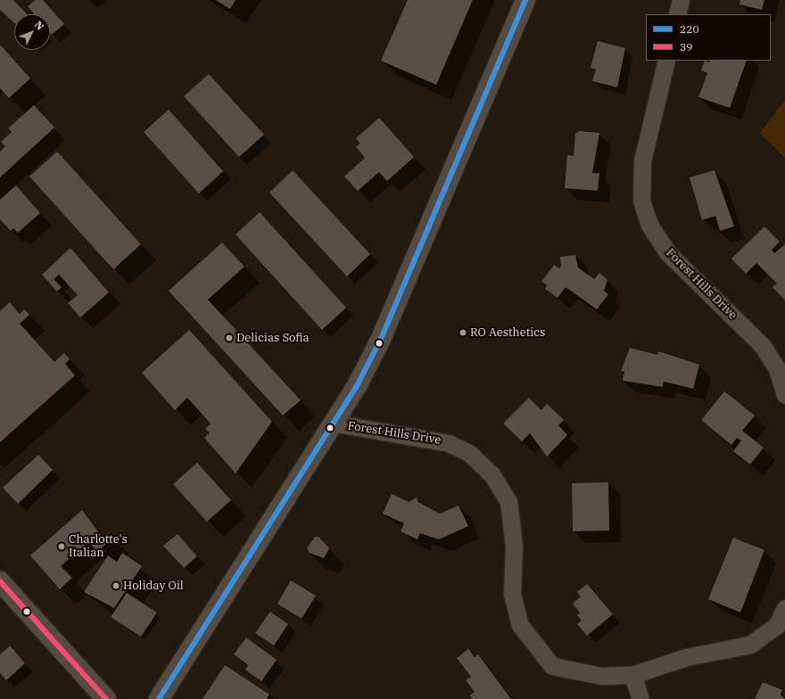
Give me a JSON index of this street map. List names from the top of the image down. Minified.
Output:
{"streets":{"street":["Forest Hills Drive"]},"places":["RO Aesthetics","Delicias Sofia","Charlotte's Italian","Holiday Oil"],"lines":["transit line 220","transit line 39"],"legend":["220","39"],"north":"top right"}
